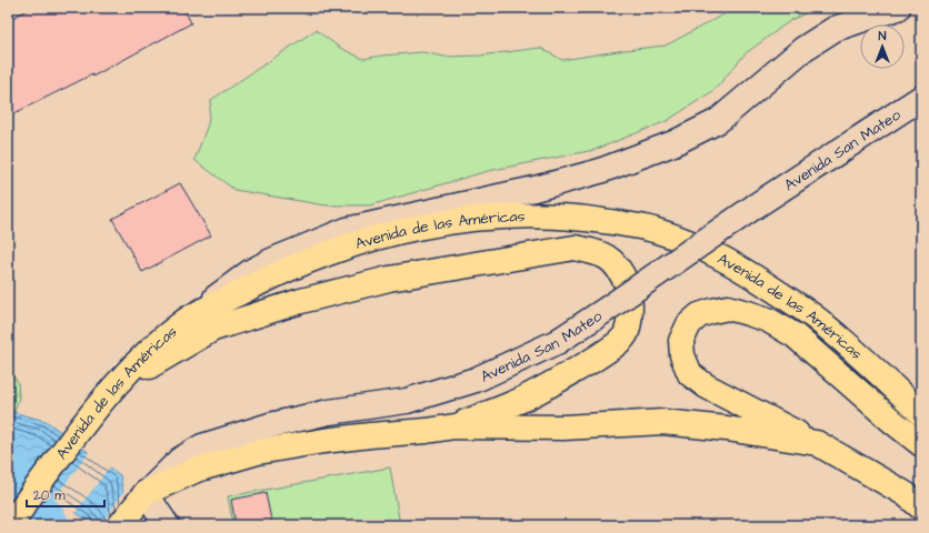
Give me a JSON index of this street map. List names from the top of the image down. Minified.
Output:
{"streets":{"main road":["Avenida San Mateo","Avenida de las Américas"]},"scale_bar":"20 m","north":"top"}
